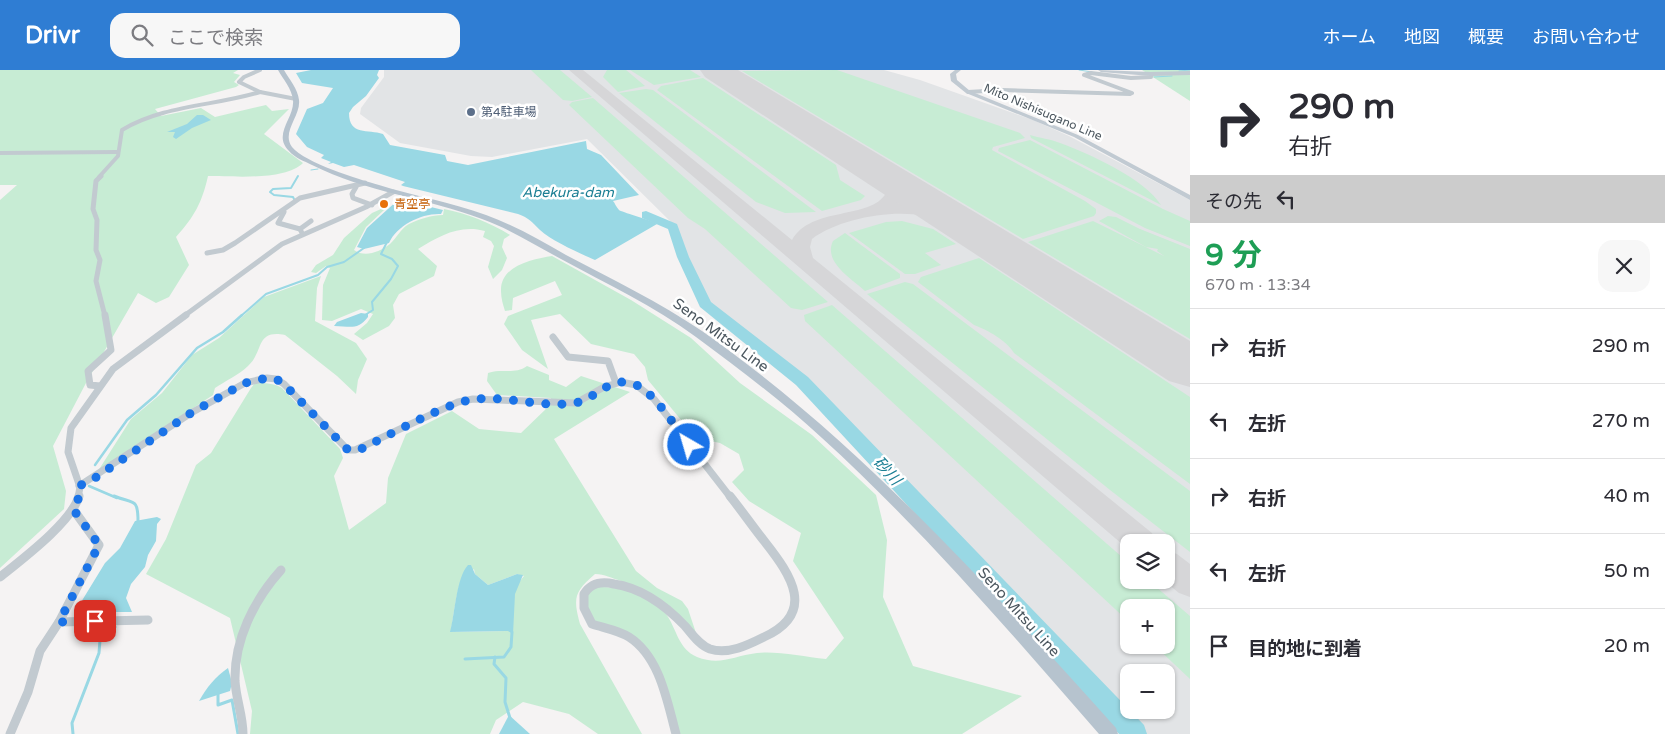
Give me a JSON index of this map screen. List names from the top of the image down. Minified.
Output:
{"streets":{"main road":["Mito Nishisugano Line","Seno Mitsu Line"]},"water":["Abekura-dam","砂川"],"places":["第4駐車場","青空亭"],"page":{"header":"Drivr","search":"ここで検索","nav":["ホーム","地図","概要","お問い合わせ"],"turn":["290 m","右折"],"then":"その先","heading":["9 分","670 m · 13:34"],"list":[{"name":"右折","value":"290 m"},{"name":"左折","value":"270 m"},{"name":"右折","value":"40 m"},{"name":"左折","value":"50 m"},{"name":"目的地に到着","value":"20 m"}],"map_buttons":["+","−"]}}
